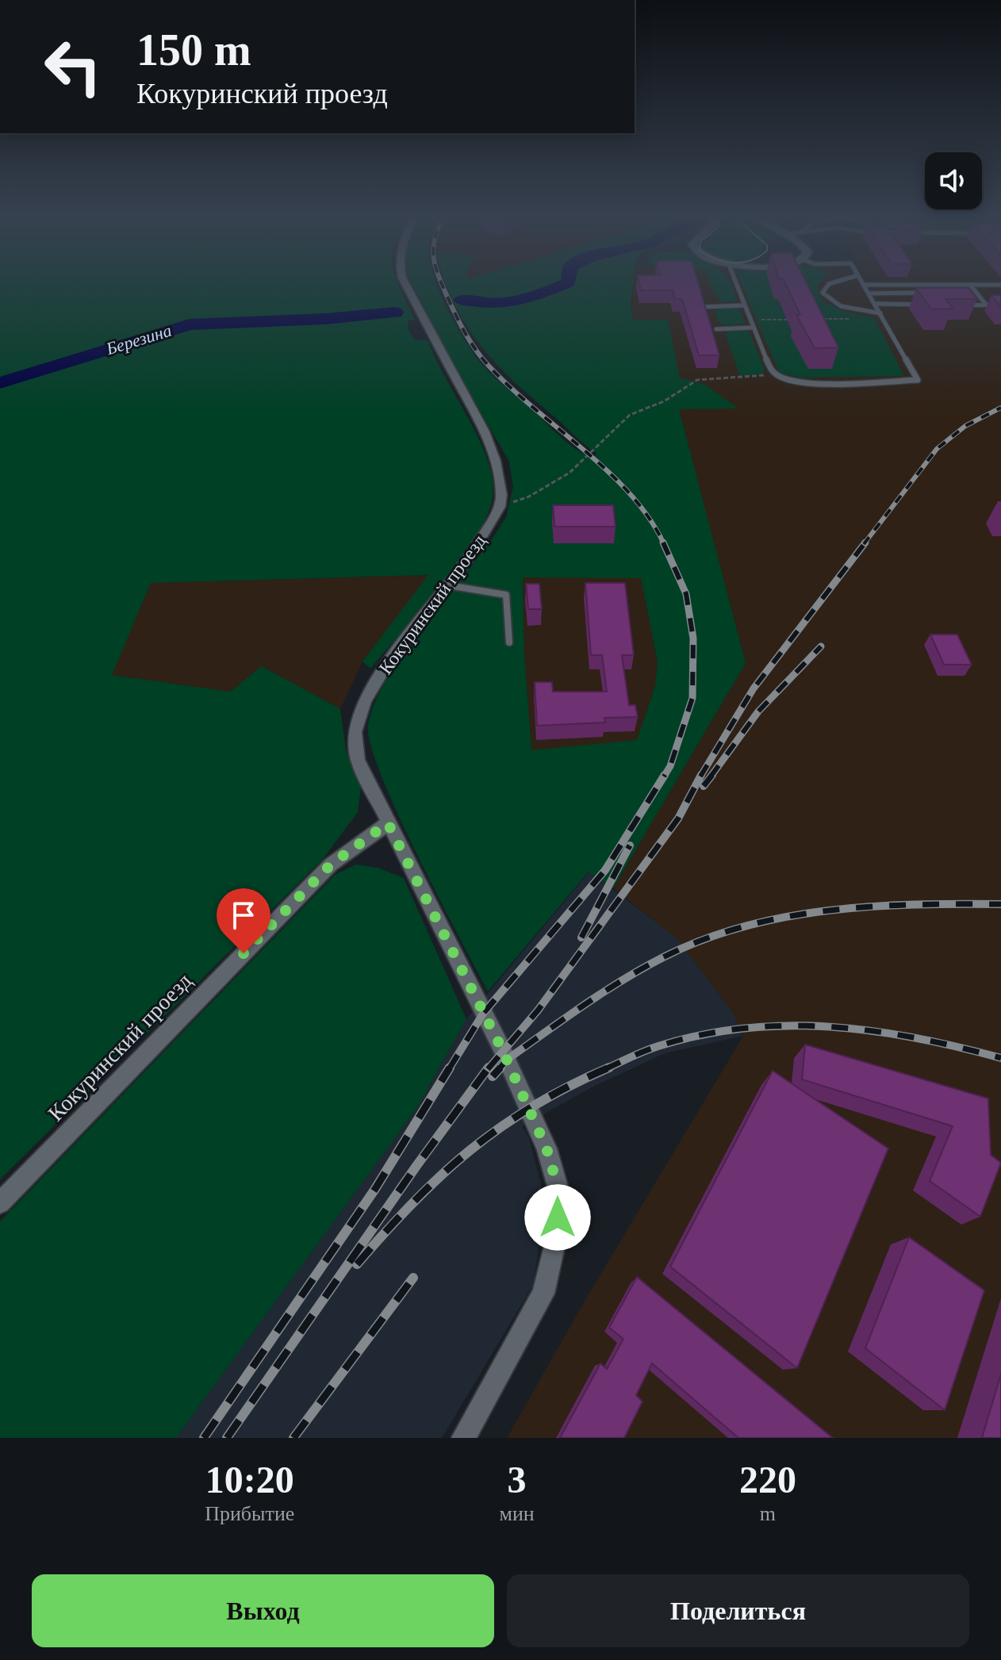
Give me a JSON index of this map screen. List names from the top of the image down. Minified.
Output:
{"streets":{"street":["Кокуринский проезд"]},"water":["Березина"],"page":{"turn":["150 m","Кокуринский проезд"],"eta":["10:20","Прибытие","3","мин","220","m"],"buttons":["Выход","Поделиться"]}}
